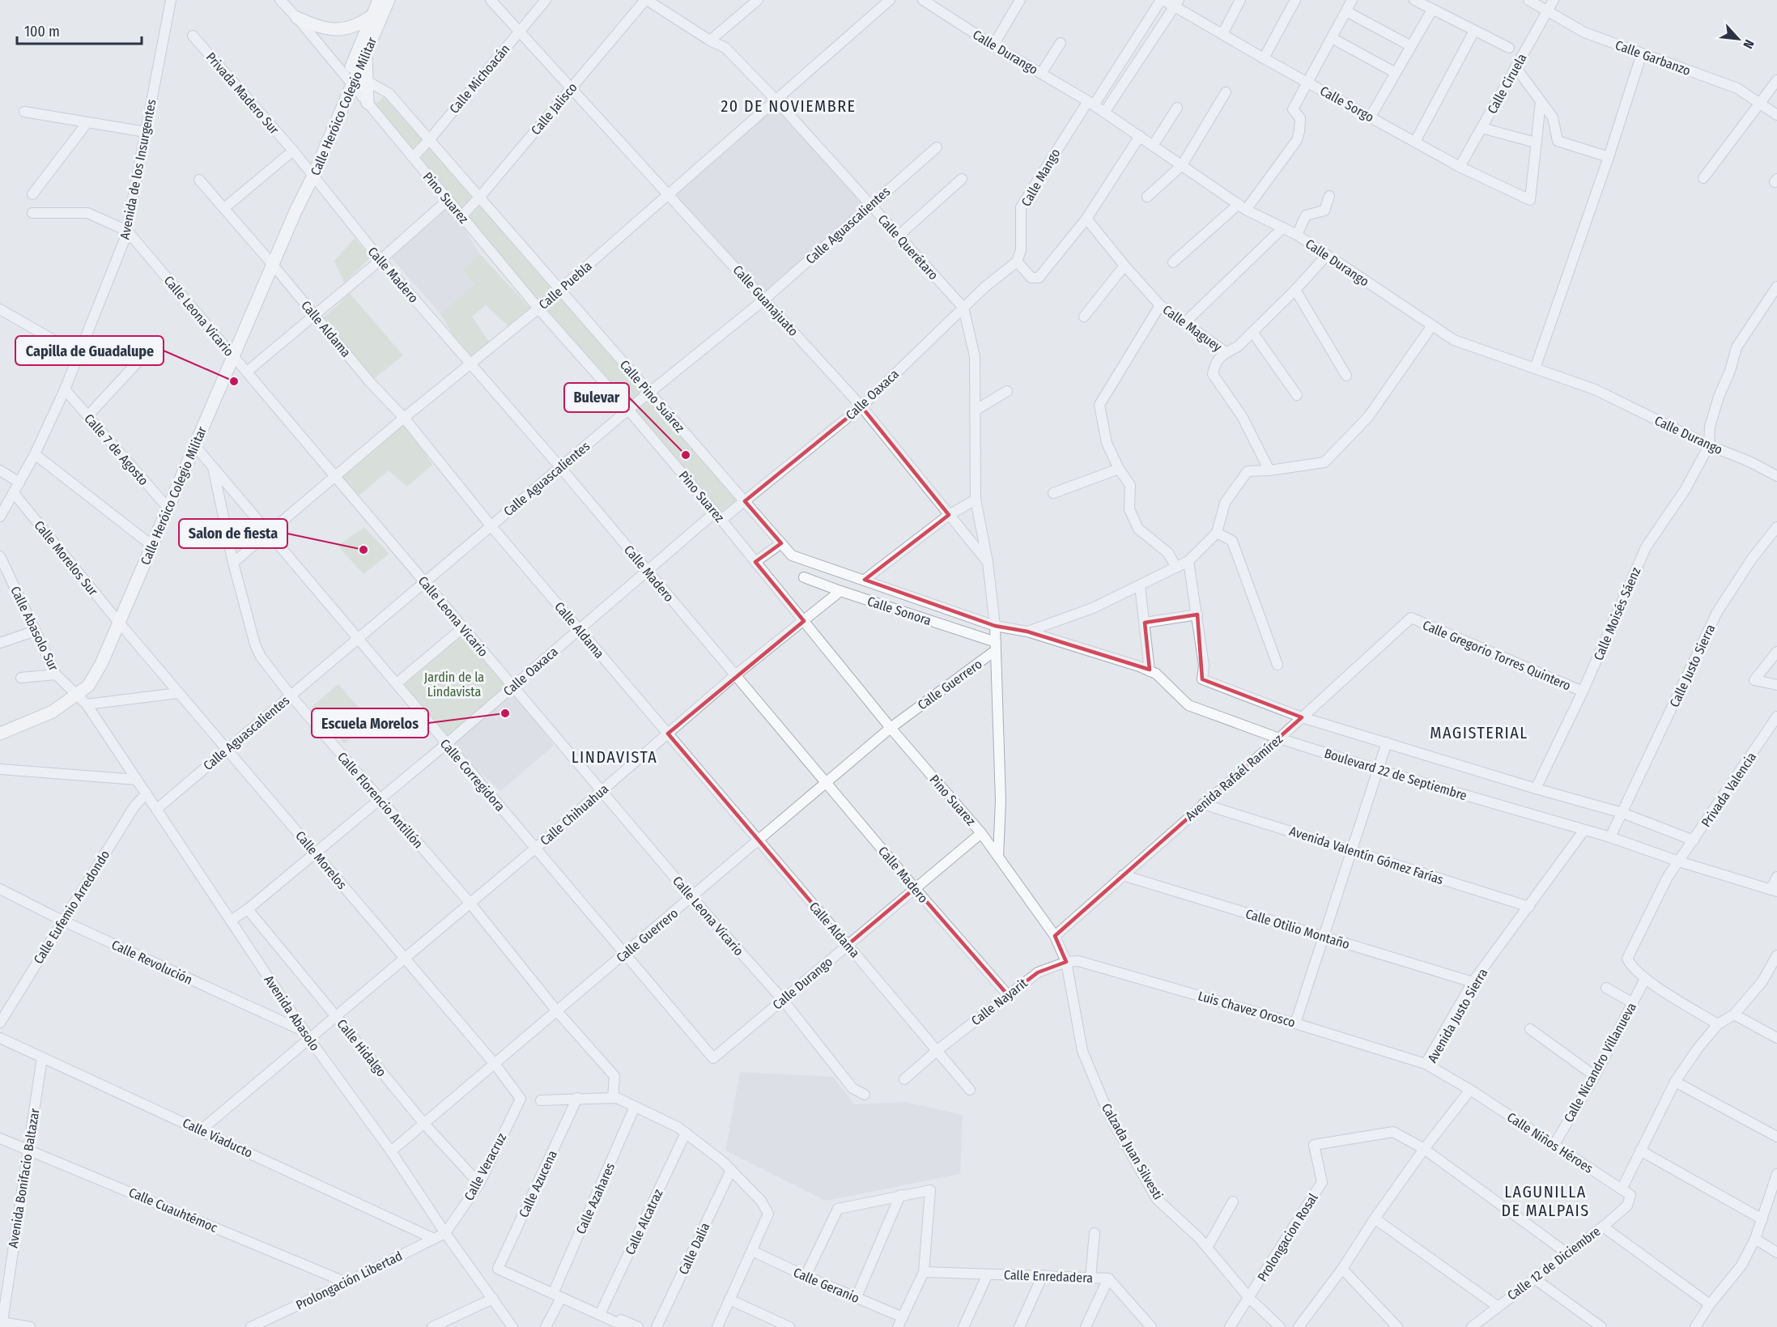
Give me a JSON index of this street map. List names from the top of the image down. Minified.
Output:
{"streets":{"main road":["Calle Heróico Colegio Militar"],"street":["Calle Durango","Calle Garbanzo","Calle Michoacán","Calle Ciruela","Privada Madero Sur","Calle Sorgo","Calle Jalisco","Avenida de los Insurgentes","Calle Mango","Pino Suarez","Calle Aguascalientes","Calle Querétaro","Calle Madero","Calle Puebla","Calle Guanajuato","Calle Leona Vicario","Calle Maguey","Calle Aldama","Calle Oaxaca","Calle Pino Suárez","Calle 7 de Agosto","Calle Morelos Sur","Calle Sonora","Calle Moisés Sáenz","Calle Abasolo Sur","Calle Gregorio Torres Quintero","Calle Justo Sierra","Calle Guerrero","Boulevard 22 de Septiembre","Calle Corregidora","Avenida Rafaél Ramírez","Privada Valencia","Calle Florencio Antillón","Calle Chihuahua","Avenida Valentín Gómez Farías","Calle Morelos","Calle Eufemio Arredondo","Calle Otilio Montaño","Calle Revolución","Calle Nayarit","Luis Chavez Orosco","Avenida Abasolo","Avenida Justo Sierra","Calle Hidalgo","Calle Nicandro Villanueva","Calle Viaducto","Calle Niños Héroes","Calzada Juan Silvesti","Calle Veracruz","Avenida Bonifacio Baltazar","Calle Azucena","Calle Azahares","Calle Cuauhtémoc","Calle Alcatraz","Prolongacion Rosal","Calle Dalia","Calle 12 de Diciembre","Calle Enredadera","Prolongación Libertad","Calle Geranio"]},"crossings":[["Calle Durango","Calle Mango"],["Calle Durango","Pino Suarez"],["Calle Durango","Calle Madero"],["Calle Durango","Calle Leona Vicario"],["Calle Durango","Calle Maguey"],["Calle Durango","Calle Aldama"],["Calle Durango","Calle Moisés Sáenz"],["Calle Durango","Calle Corregidora"],["Calle Garbanzo","Calle Ciruela"],["Calle Michoacán","Pino Suarez"],["Calle Michoacán","Calle Guanajuato"],["Calle Michoacán","Calle Pino Suárez"],["Calle Ciruela","Calle Sorgo"],["Privada Madero Sur","Calle Madero"],["Calle Sorgo","Calle Mango"],["Calle Heróico Colegio Militar","Pino Suarez"],["Calle Heróico Colegio Militar","Calle Madero"],["Calle Heróico Colegio Militar","Calle Leona Vicario"],["Calle Heróico Colegio Militar","Calle Aldama"],["Calle Heróico Colegio Militar","Calle 7 de Agosto"],["Calle Heróico Colegio Militar","Calle Morelos Sur"],["Calle Heróico Colegio Militar","Calle Abasolo Sur"],["Calle Heróico Colegio Militar","Calle Corregidora"],["Calle Heróico Colegio Militar","Calle Morelos"],["Calle Heróico Colegio Militar","Avenida Abasolo"],["Calle Jalisco","Pino Suarez"],["Calle Jalisco","Calle Querétaro"],["Calle Jalisco","Calle Guanajuato"],["Calle Jalisco","Calle Pino Suárez"],["Avenida de los Insurgentes","Calle Leona Vicario"],["Avenida de los Insurgentes","Calle 7 de Agosto"],["Avenida de los Insurgentes","Calle Morelos Sur"],["Calle Mango","Calle Oaxaca"],["Pino Suarez","Calle Aguascalientes"],["Pino Suarez","Calle Puebla"],["Pino Suarez","Calle Oaxaca"],["Pino Suarez","Calle Guerrero"],["Pino Suarez","Avenida Rafaél Ramírez"],["Pino Suarez","Calle Chihuahua"],["Pino Suarez","Calzada Juan Silvesti"],["Calle Aguascalientes","Calle Querétaro"],["Calle Aguascalientes","Calle Madero"],["Calle Aguascalientes","Calle Guanajuato"],["Calle Aguascalientes","Calle Leona Vicario"],["Calle Aguascalientes","Calle Aldama"],["Calle Aguascalientes","Calle Pino Suárez"],["Calle Aguascalientes","Calle Corregidora"],["Calle Aguascalientes","Calle Florencio Antillón"],["Calle Aguascalientes","Calle Morelos"],["Calle Aguascalientes","Avenida Abasolo"],["Calle Querétaro","Calle Puebla"],["Calle Querétaro","Calle Guanajuato"],["Calle Querétaro","Calle Oaxaca"],["Calle Madero","Calle Puebla"],["Calle Madero","Calle Oaxaca"],["Calle Madero","Calle Guerrero"],["Calle Madero","Calle Chihuahua"],["Calle Madero","Calle Nayarit"],["Calle Puebla","Calle Guanajuato"],["Calle Puebla","Calle Leona Vicario"],["Calle Puebla","Calle Aldama"],["Calle Puebla","Calle Pino Suárez"],["Calle Puebla","Calle Corregidora"],["Calle Puebla","Calle Florencio Antillón"],["Calle Guanajuato","Calle Oaxaca"],["Calle Leona Vicario","Calle Oaxaca"],["Calle Leona Vicario","Calle Guerrero"],["Calle Leona Vicario","Calle Chihuahua"],["Calle Aldama","Calle Oaxaca"],["Calle Aldama","Calle Guerrero"],["Calle Aldama","Calle Chihuahua"],["Calle Aldama","Calle Nayarit"],["Calle Oaxaca","Calle Pino Suárez"],["Calle Oaxaca","Calle Corregidora"],["Calle Oaxaca","Calle Florencio Antillón"],["Calle Oaxaca","Calle Morelos"],["Calle Oaxaca","Avenida Abasolo"],["Calle Oaxaca","Calle Hidalgo"],["Calle Morelos Sur","Calle Morelos"],["Calle Sonora","Calle Guerrero"],["Calle Sonora","Calle Chihuahua"],["Calle Moisés Sáenz","Calle Gregorio Torres Quintero"],["Calle Moisés Sáenz","Boulevard 22 de Septiembre"],["Calle Abasolo Sur","Avenida Abasolo"],["Calle Gregorio Torres Quintero","Avenida Rafaél Ramírez"],["Calle Justo Sierra","Boulevard 22 de Septiembre"],["Calle Guerrero","Calle Corregidora"],["Calle Guerrero","Calle Florencio Antillón"],["Calle Guerrero","Calle Morelos"],["Calle Guerrero","Avenida Abasolo"],["Calle Guerrero","Calle Hidalgo"],["Boulevard 22 de Septiembre","Avenida Rafaél Ramírez"],["Boulevard 22 de Septiembre","Privada Valencia"],["Boulevard 22 de Septiembre","Avenida Justo Sierra"],["Calle Corregidora","Calle Florencio Antillón"],["Calle Corregidora","Calle Chihuahua"],["Avenida Rafaél Ramírez","Avenida Valentín Gómez Farías"],["Avenida Rafaél Ramírez","Calle Otilio Montaño"],["Avenida Rafaél Ramírez","Calzada Juan Silvesti"],["Privada Valencia","Calle Nicandro Villanueva"],["Calle Florencio Antillón","Calle Chihuahua"],["Calle Chihuahua","Calle Morelos"],["Calle Chihuahua","Calle Revolución"],["Calle Chihuahua","Avenida Abasolo"],["Calle Chihuahua","Calle Hidalgo"],["Calle Chihuahua","Calle Viaducto"],["Avenida Valentín Gómez Farías","Avenida Justo Sierra"],["Calle Morelos","Calle Veracruz"],["Calle Eufemio Arredondo","Calle Revolución"],["Calle Eufemio Arredondo","Avenida Abasolo"],["Calle Otilio Montaño","Avenida Justo Sierra"],["Calle Revolución","Avenida Abasolo"],["Calle Nayarit","Luis Chavez Orosco"],["Calle Nayarit","Calzada Juan Silvesti"],["Luis Chavez Orosco","Avenida Justo Sierra"],["Luis Chavez Orosco","Calzada Juan Silvesti"],["Avenida Abasolo","Calle Veracruz"],["Avenida Abasolo","Prolongación Libertad"],["Avenida Justo Sierra","Calle Niños Héroes"],["Calle Hidalgo","Calle Veracruz"],["Calle Nicandro Villanueva","Calle Niños Héroes"],["Calle Viaducto","Avenida Bonifacio Baltazar"],["Calle Viaducto","Prolongación Libertad"],["Calle Niños Héroes","Calle 12 de Diciembre"],["Calzada Juan Silvesti","Prolongacion Rosal"],["Calle Veracruz","Prolongación Libertad"],["Avenida Bonifacio Baltazar","Calle Cuauhtémoc"],["Calle Azucena","Calle Azahares"],["Calle Cuauhtémoc","Prolongación Libertad"]],"districts":["20 DE NOVIEMBRE","MAGISTERIAL","LINDAVISTA","LAGUNILLA DE MALPAIS"],"parks":["Jardin de la Lindavista"],"places":["Capilla de Guadalupe","Bulevar","Salon de fiesta","Escuela Morelos"],"scale_bar":"100 m","north":"bottom right"}
